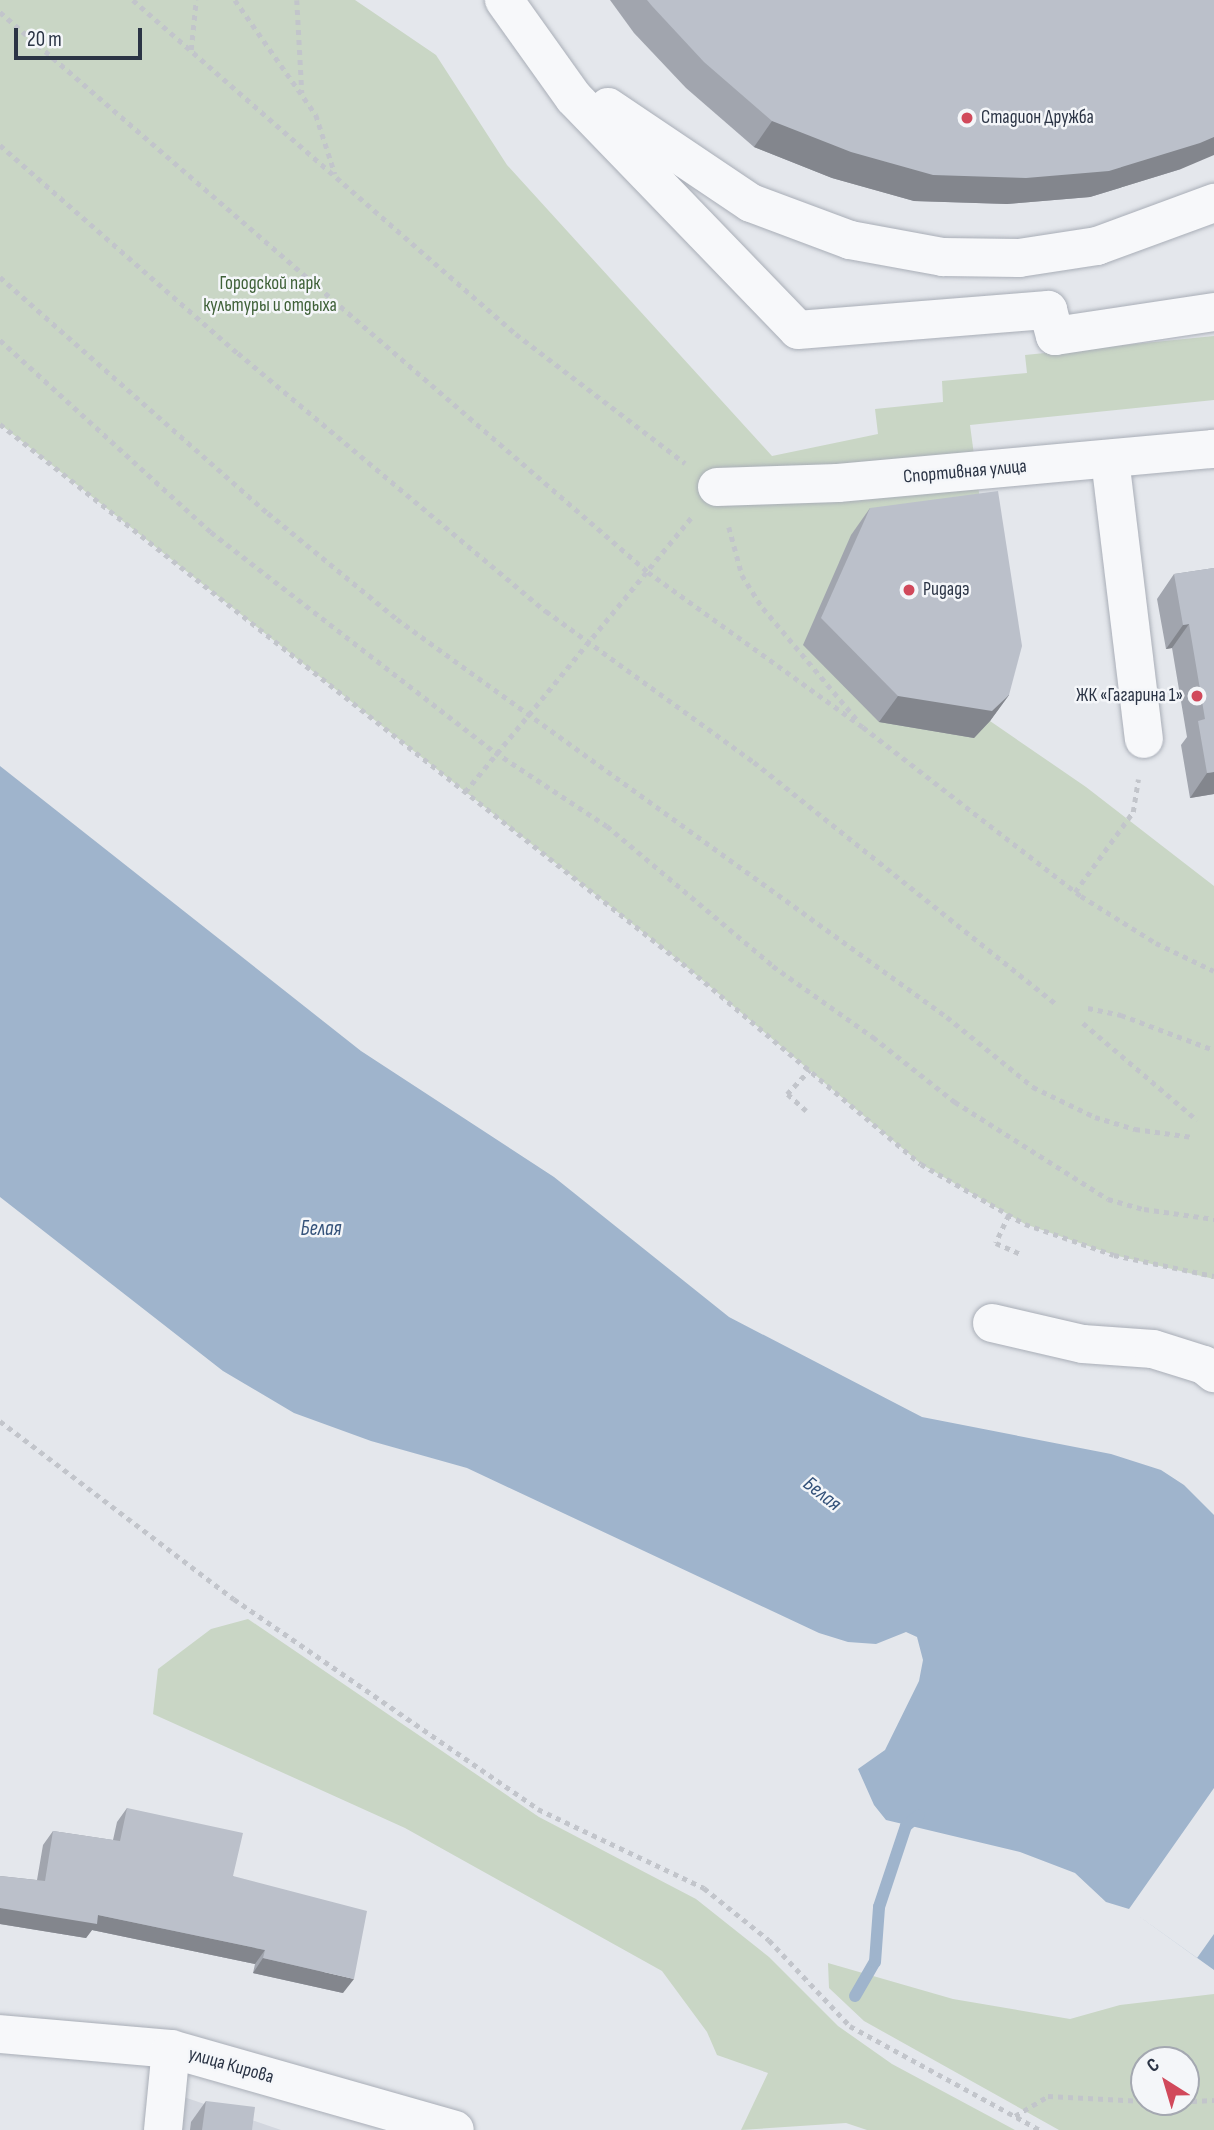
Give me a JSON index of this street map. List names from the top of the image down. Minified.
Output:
{"streets":{"street":["Спортивная улица","улица Кирова"]},"water":["Белая"],"parks":["Городской парк культуры и отдыха"],"places":["Стадион Дружба","Ридадэ","ЖК «Гагарина 1»"],"scale_bar":"20 m","north":"top left"}
